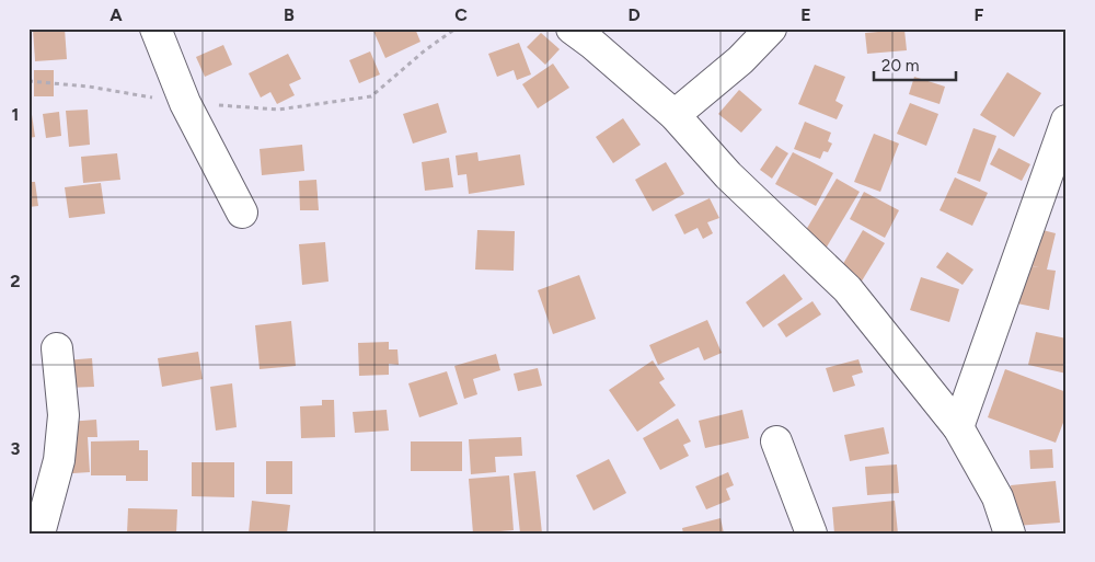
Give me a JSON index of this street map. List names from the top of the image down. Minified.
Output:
{"scale_bar":"20 m","grid":{"columns":["A","B","C","D","E","F"],"rows":["1","2","3"]}}
